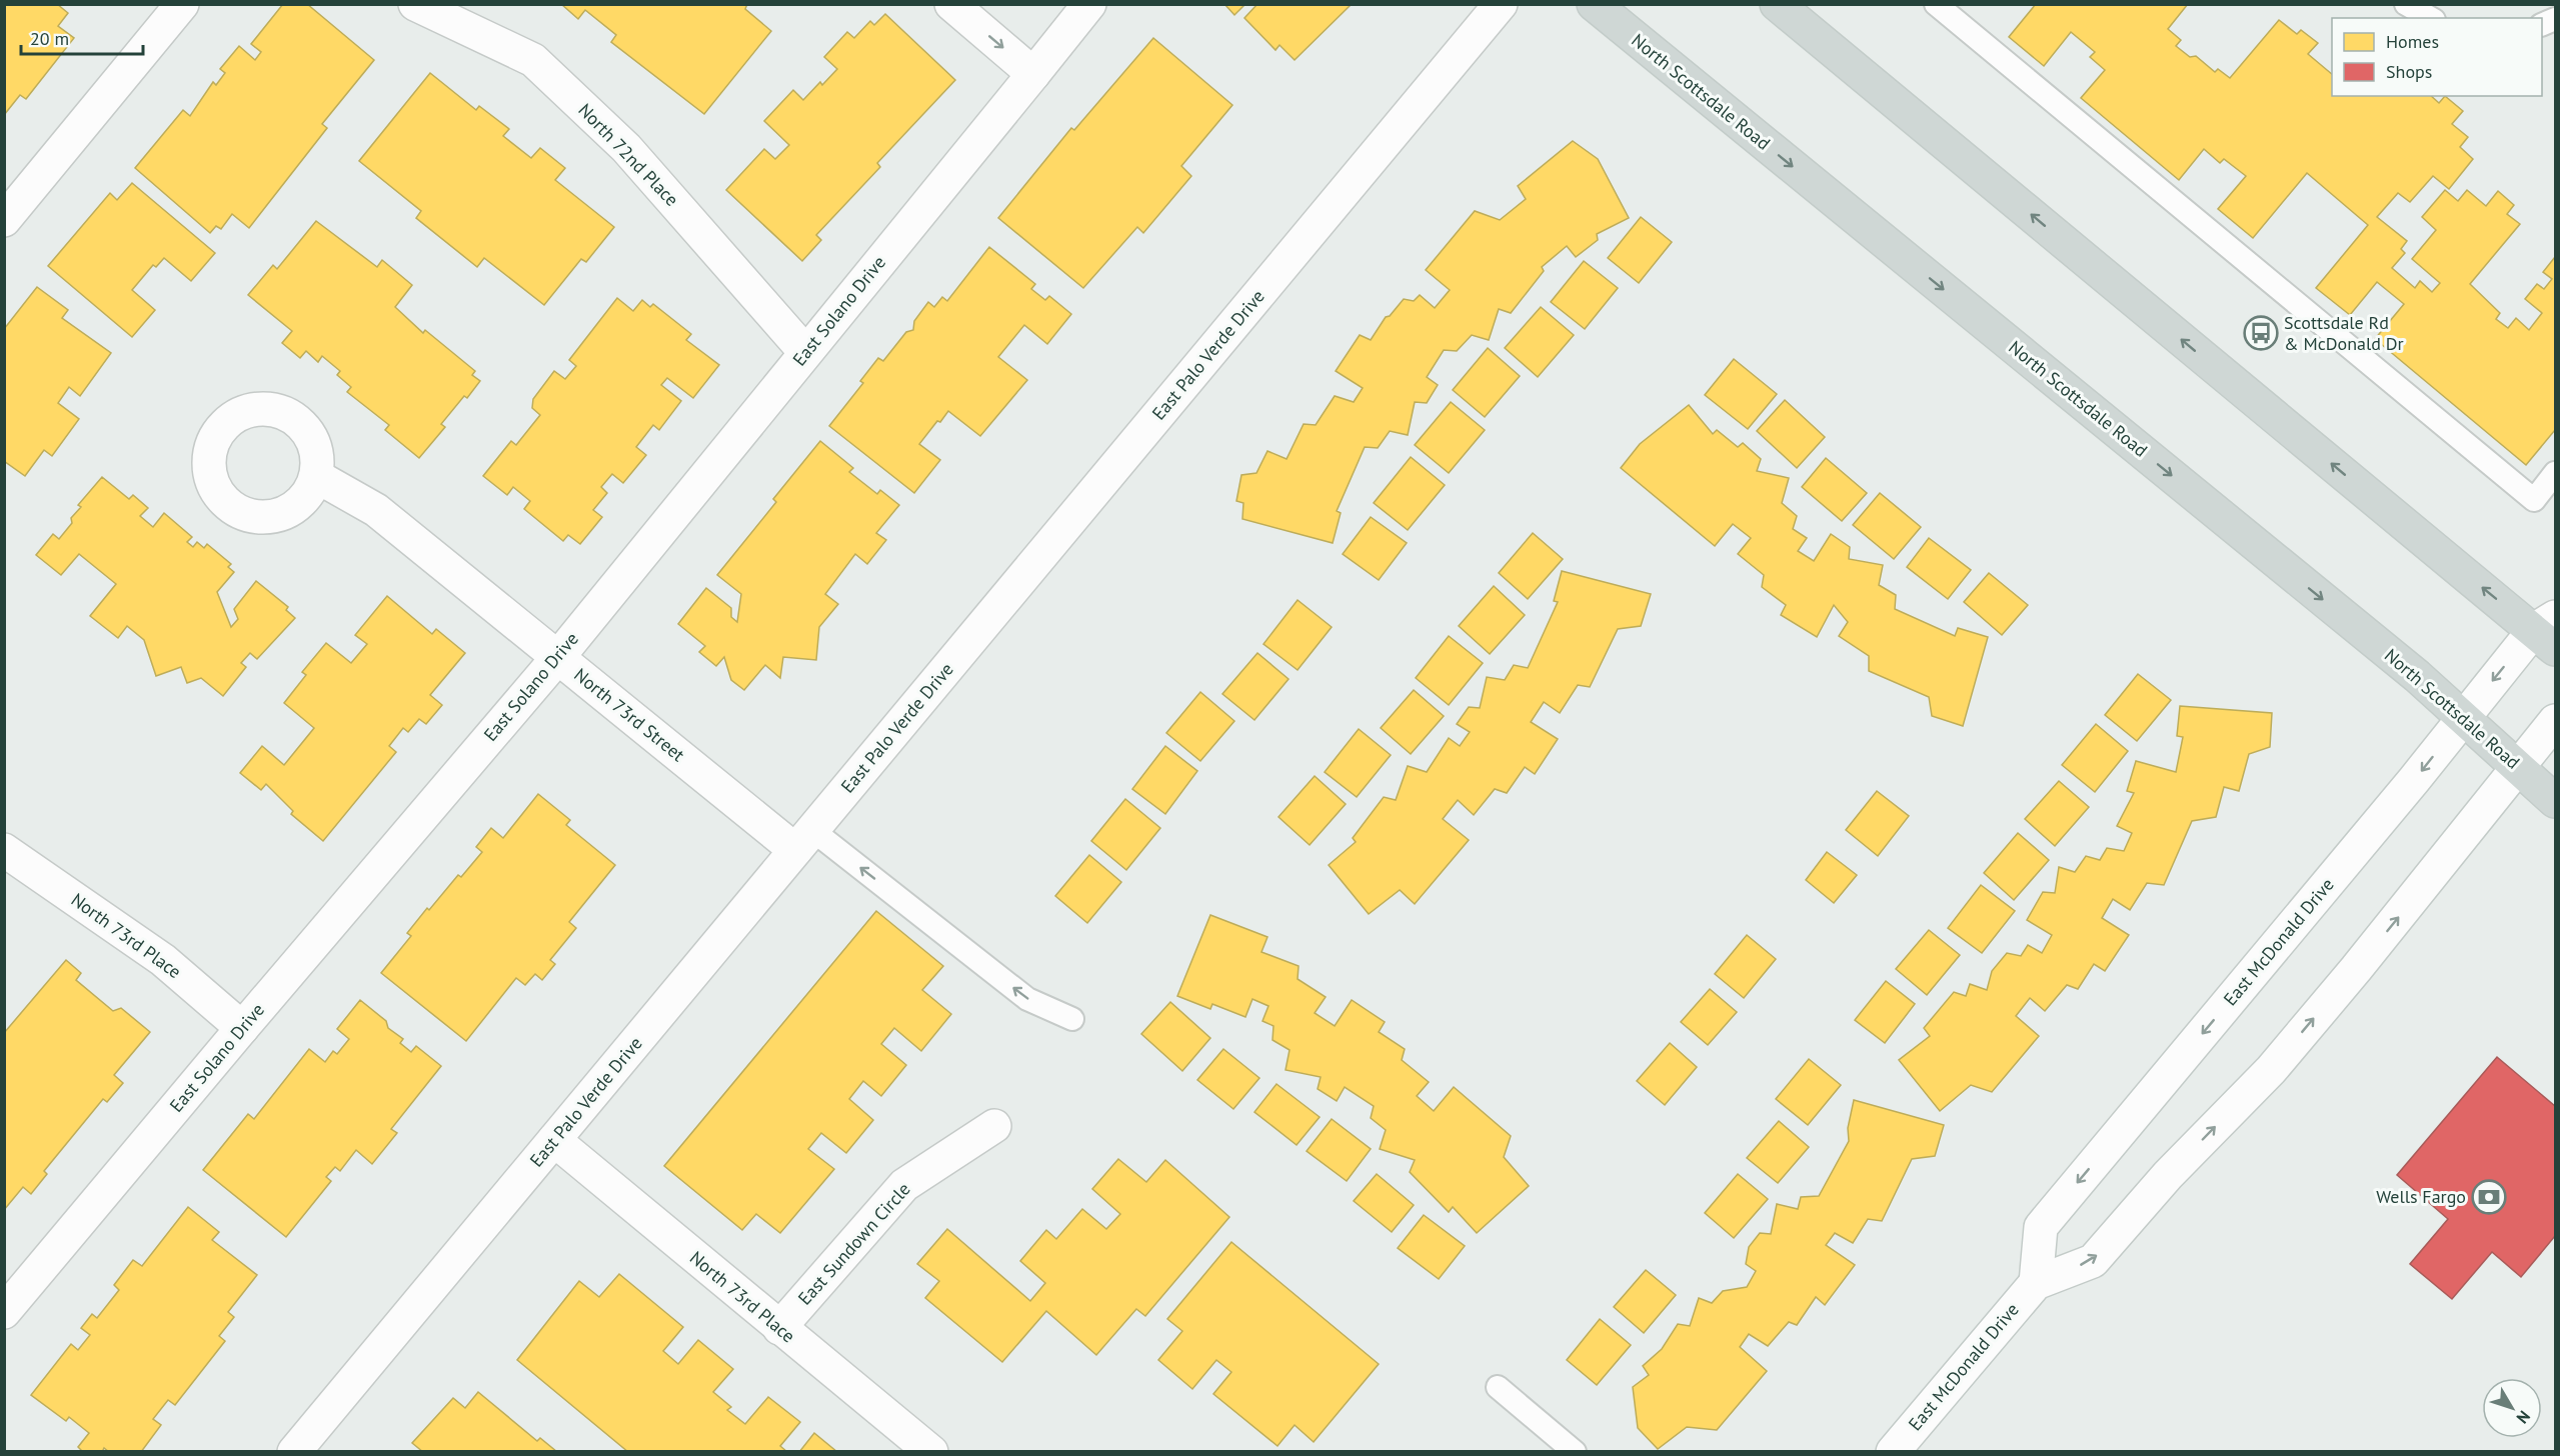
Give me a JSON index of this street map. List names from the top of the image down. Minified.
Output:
{"streets":{"main road":["North Scottsdale Road"],"street":["North 72nd Place","East Solano Drive","East Palo Verde Drive","North 73rd Street","North 73rd Place","East McDonald Drive","East Sundown Circle"]},"crossings":[["North Scottsdale Road","East McDonald Drive"],["North 72nd Place","East Solano Drive"],["East Solano Drive","North 73rd Street"],["East Solano Drive","North 73rd Place"],["East Palo Verde Drive","North 73rd Street"],["East Palo Verde Drive","North 73rd Place"],["North 73rd Place","East Sundown Circle"]],"places":{"bus stop":["Scottsdale Rd & McDonald Dr"],"bank":["Wells Fargo"]},"legend":["Homes","Shops"],"scale_bar":"20 m","north":"bottom right"}
